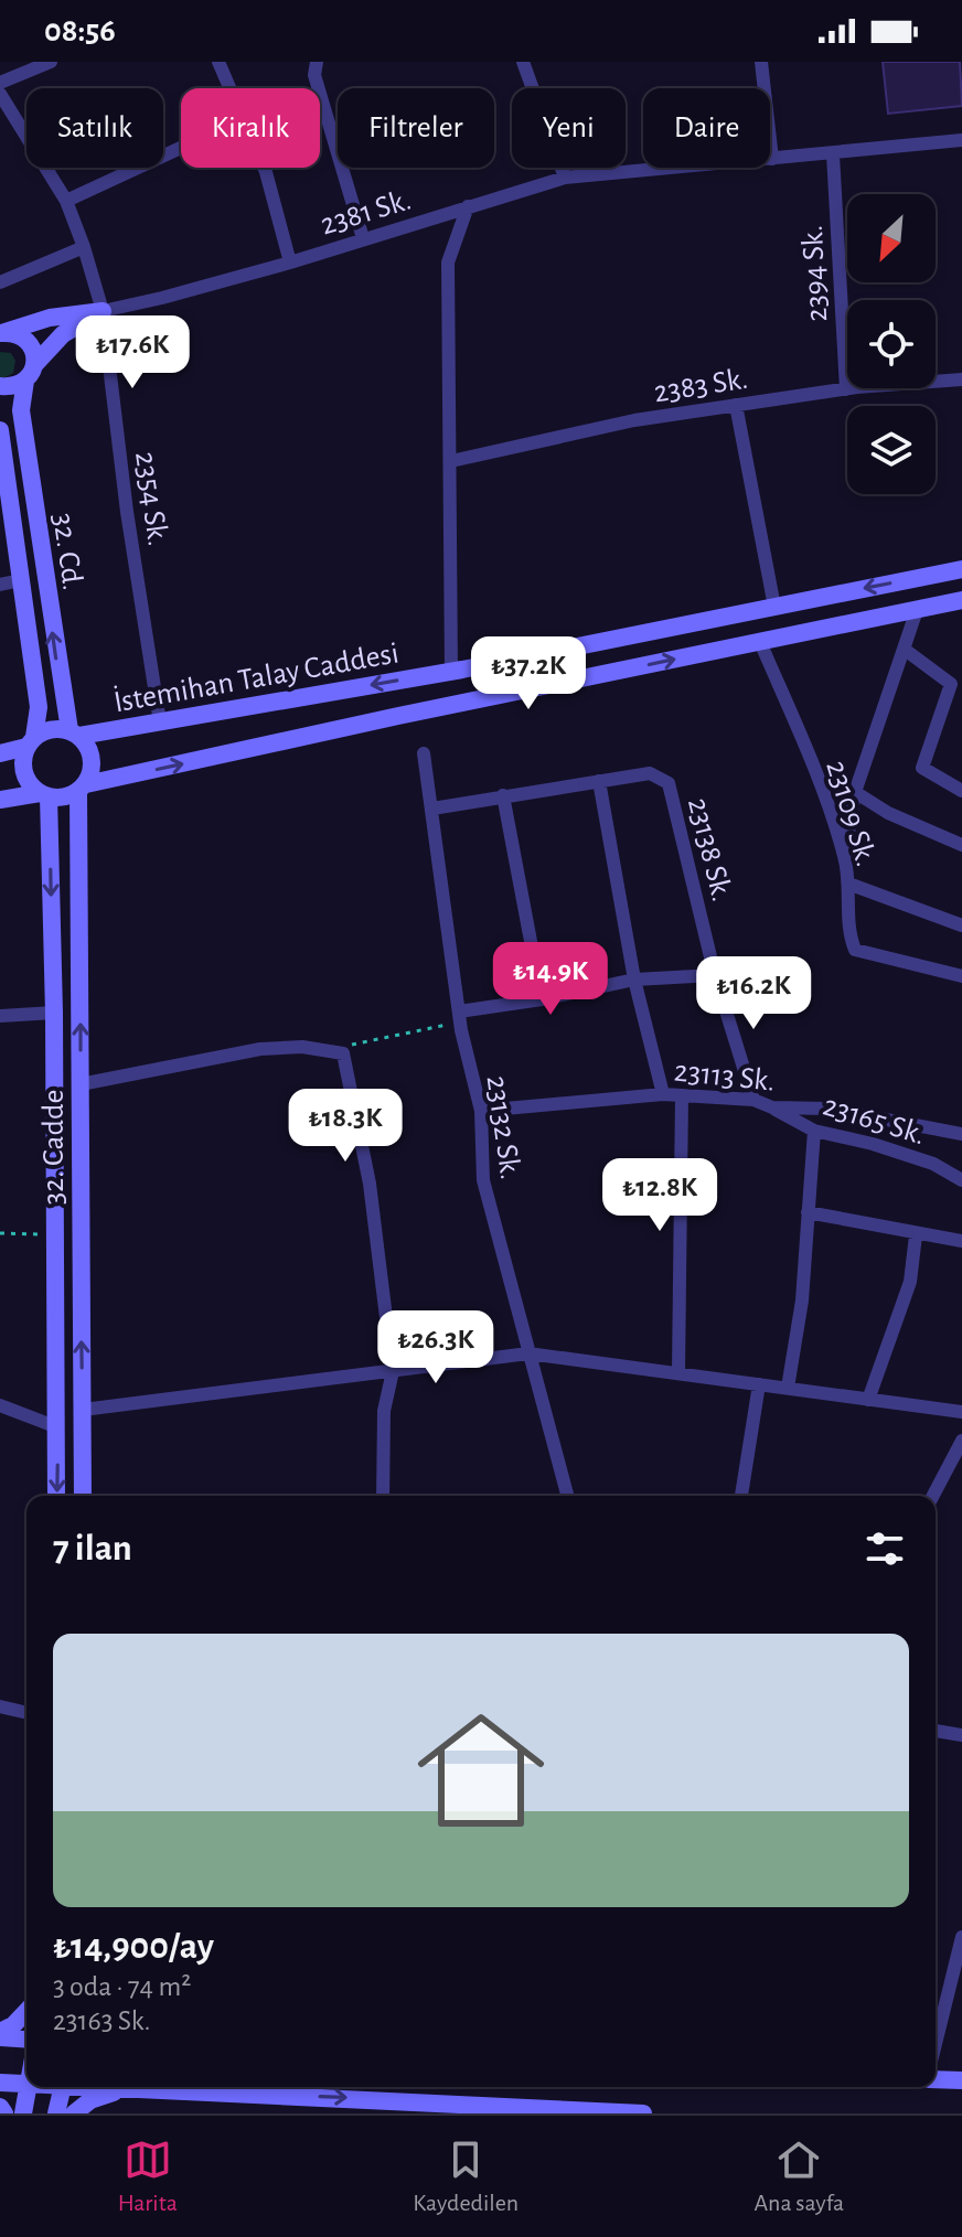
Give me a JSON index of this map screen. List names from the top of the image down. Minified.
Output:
{"streets":{"main road":["32. Cd.","İstemihan Talay Caddesi","32. Cadde"],"street":["2381 Sk.","2394 Sk.","2383 Sk.","2354 Sk.","23109 Sk.","23138 Sk.","23113 Sk.","23165 Sk.","23132 Sk."]},"crossings":[["2381 Sk.","2394 Sk."],["2381 Sk.","2354 Sk."],["2394 Sk.","2383 Sk."],["2354 Sk.","İstemihan Talay Caddesi"],["32. Cd.","İstemihan Talay Caddesi"],["32. Cd.","32. Cadde"],["İstemihan Talay Caddesi","23109 Sk."],["İstemihan Talay Caddesi","32. Cadde"],["23138 Sk.","23113 Sk."],["23138 Sk.","23132 Sk."],["23113 Sk.","23165 Sk."],["23113 Sk.","23132 Sk."]],"north":"bottom left","page":{"status":"08:56","chip":["Satılık","Kiralık","Filtreler","Yeni","Daire"],"price":["₺17.6K","₺37.2K","₺14.9K","₺16.2K","₺18.3K","₺12.8K","₺26.3K"],"heading":"7 ilan","list":[{"name":"₺14,900/ay","note":"3 oda · 74 m² · 23163 Sk."}],"tabs":["Harita","Kaydedilen","Ana sayfa"]}}
